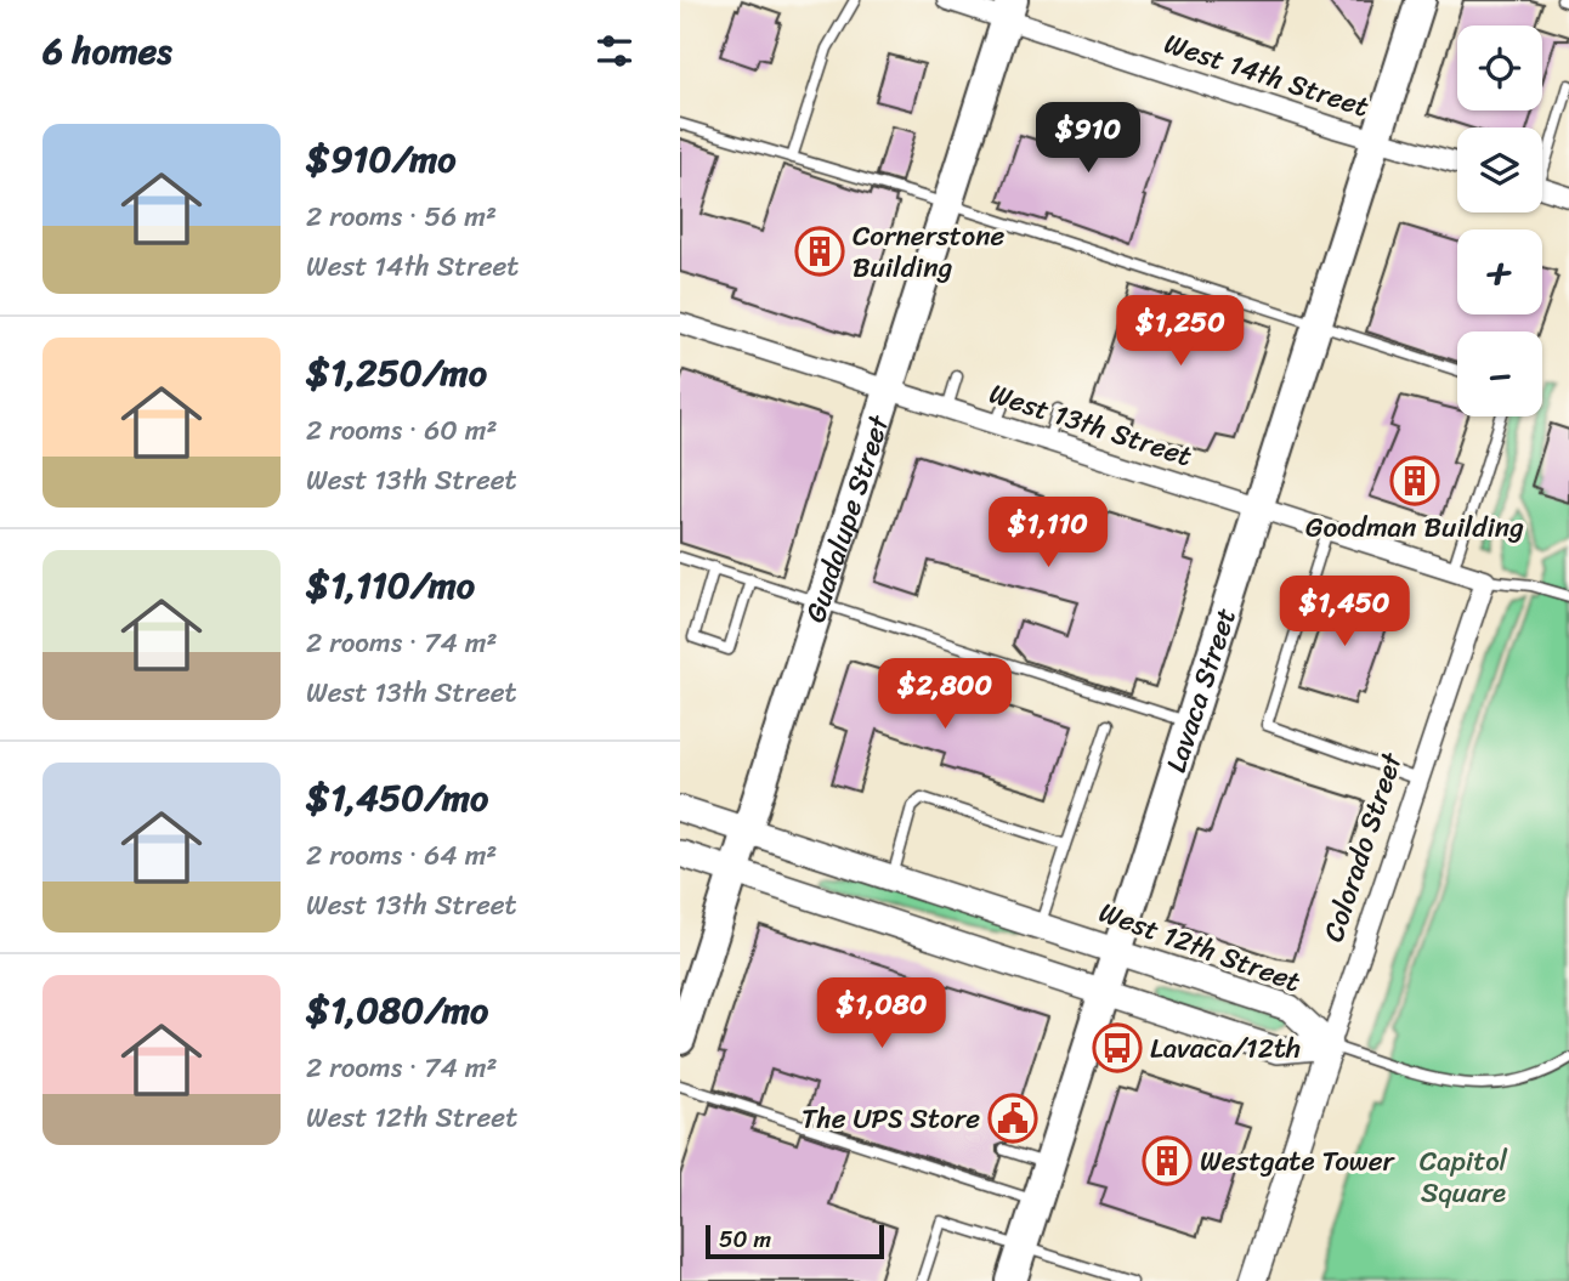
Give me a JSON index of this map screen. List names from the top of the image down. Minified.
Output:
{"streets":{"main road":["Guadalupe Street","Lavaca Street","Colorado Street","West 12th Street"],"street":["West 14th Street","West 13th Street"]},"crossings":[["West 14th Street","Guadalupe Street"],["West 14th Street","Lavaca Street"],["West 13th Street","Guadalupe Street"],["West 13th Street","Lavaca Street"],["West 13th Street","Colorado Street"],["Guadalupe Street","West 12th Street"],["Lavaca Street","West 12th Street"],["Colorado Street","West 12th Street"]],"parks":["Capitol Square"],"places":{"building":["Cornerstone Building","Goodman Building","Westgate Tower"],"bus stop":["Lavaca/12th"],"public building":["The UPS Store"]},"scale_bar":"50 m","page":{"heading":"6 homes","map_buttons":["+","−"],"list":[{"name":"$910/mo","note":"2 rooms · 56 m² · West 14th Street"},{"name":"$1,250/mo","note":"2 rooms · 60 m² · West 13th Street"},{"name":"$1,110/mo","note":"2 rooms · 74 m² · West 13th Street"},{"name":"$1,450/mo","note":"2 rooms · 64 m² · West 13th Street"},{"name":"$1,080/mo","note":"2 rooms · 74 m² · West 12th Street"}],"price":["$910","$1,250","$1,110","$1,450","$2,800","$1,080"],"scale":"50 m"}}
